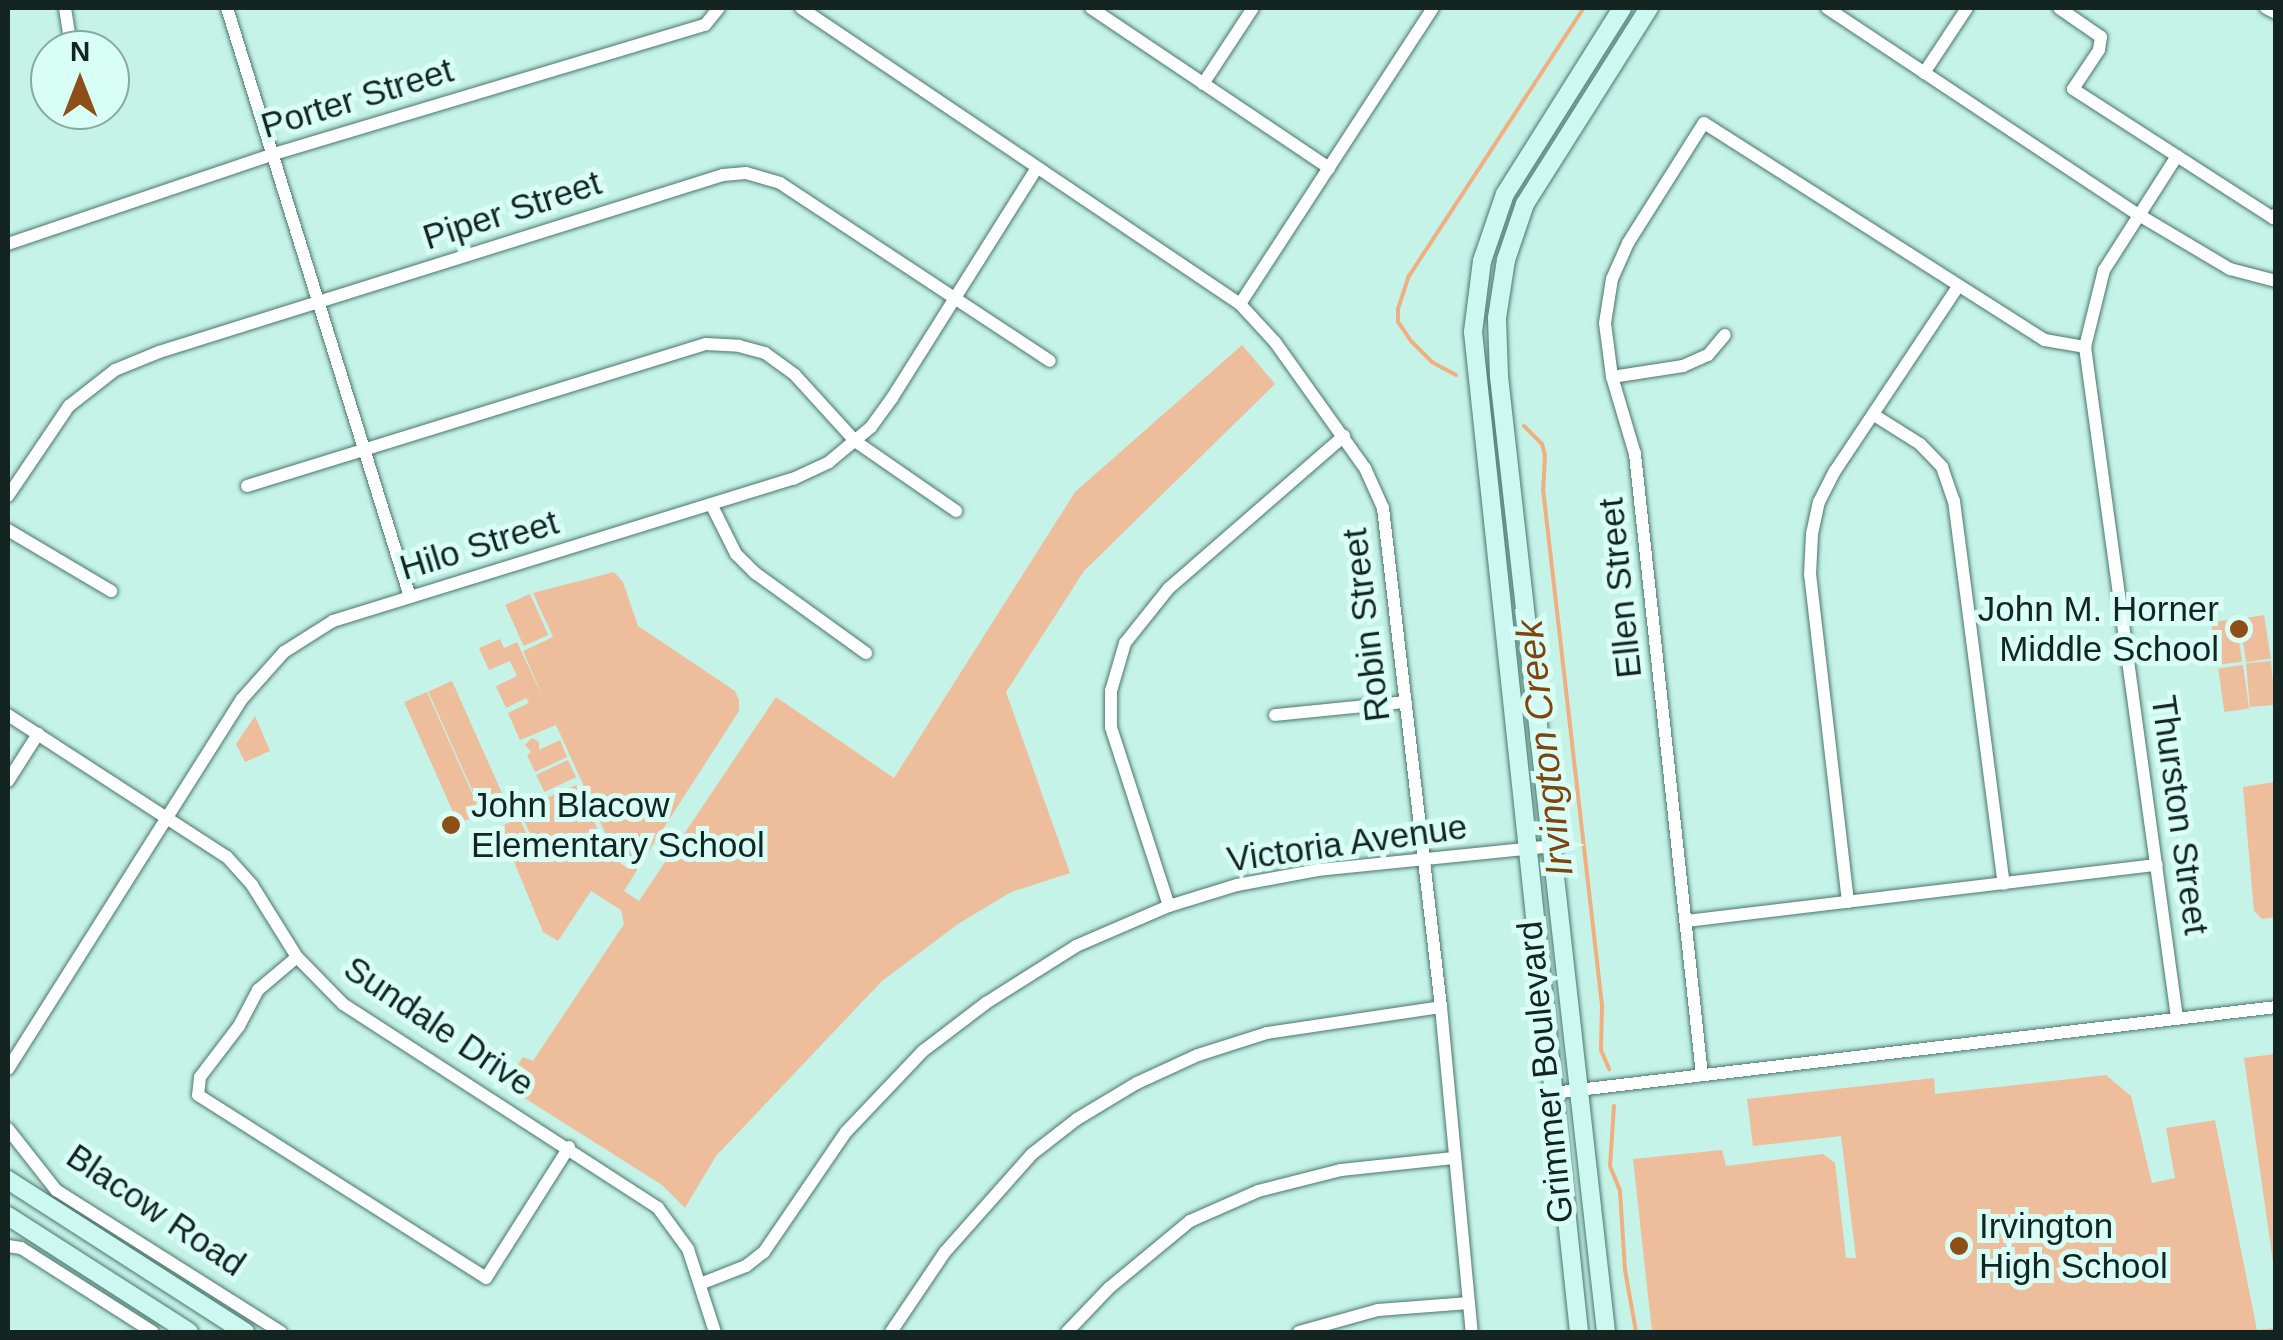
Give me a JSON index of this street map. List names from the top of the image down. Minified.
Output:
{"streets":{"main road":["Grimmer Boulevard","Blacow Road"],"street":["Porter Street","Piper Street","Hilo Street","Ellen Street","Robin Street","Thurston Street","Victoria Avenue","Sundale Drive"]},"crossings":[["Piper Street","Hilo Street"],["Hilo Street","Robin Street"],["Hilo Street","Sundale Drive"],["Robin Street","Victoria Avenue"],["Victoria Avenue","Sundale Drive"],["Victoria Avenue","Grimmer Boulevard"]],"water":["Irvington Creek"],"places":["John M. Horner Middle School","John Blacow Elementary School","Irvington High School"],"north":"top"}
